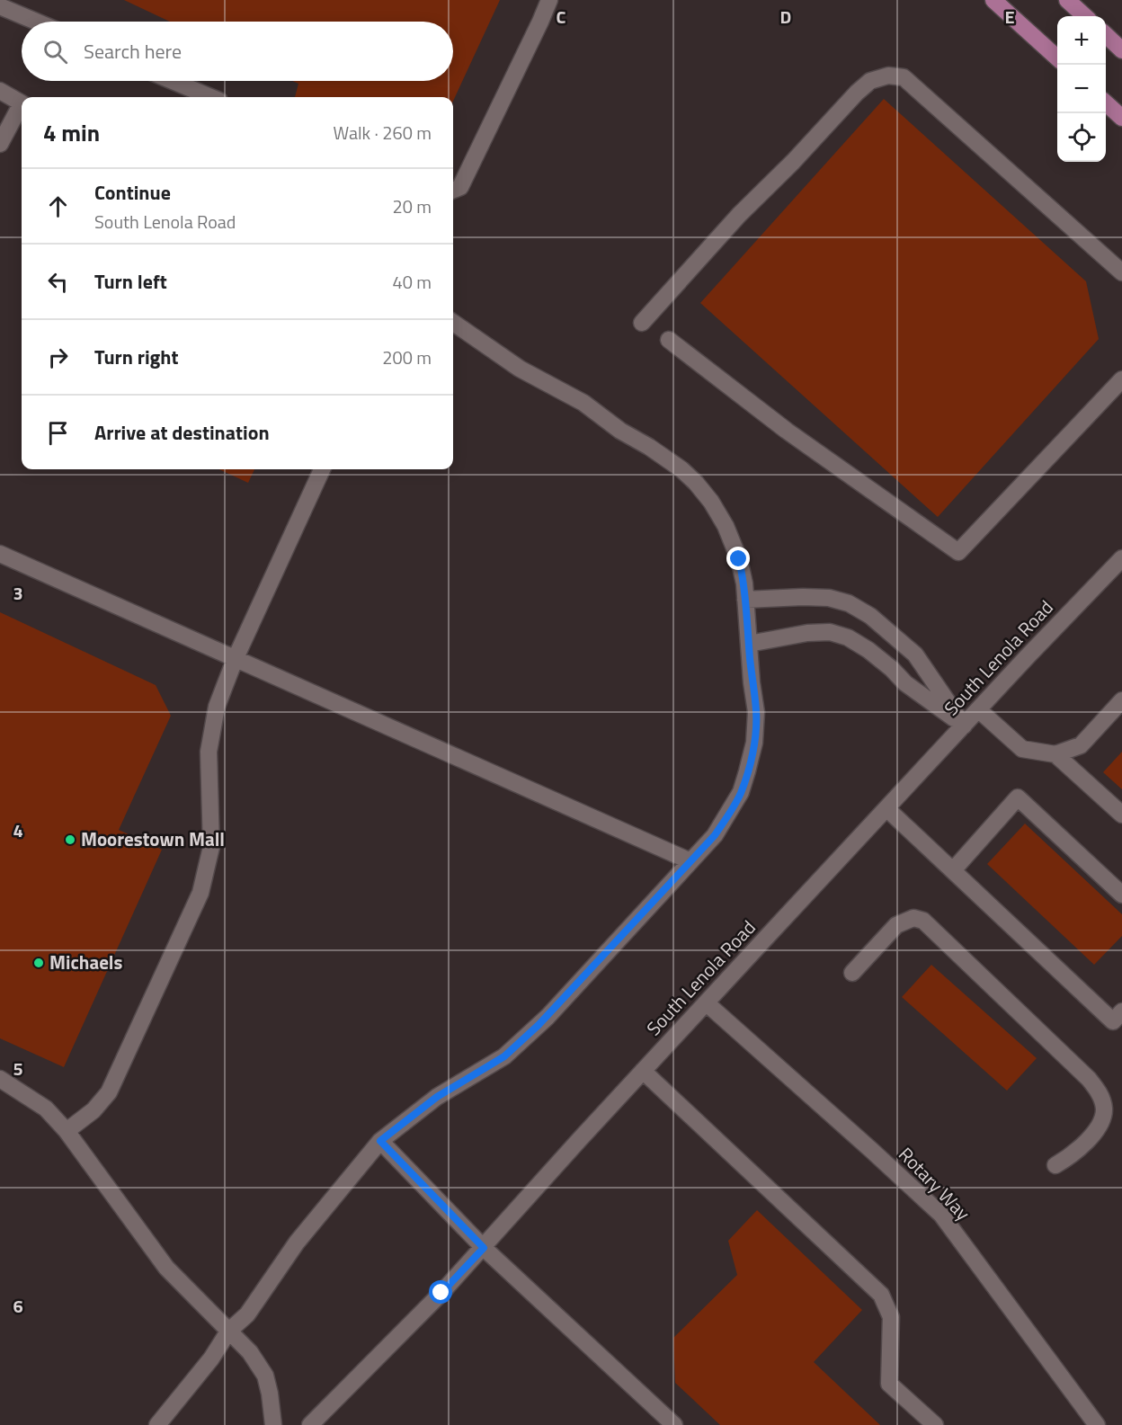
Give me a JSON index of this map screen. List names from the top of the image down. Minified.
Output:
{"streets":{"street":["South Lenola Road","Rotary Way"]},"crossings":[["South Lenola Road","Rotary Way"]],"places":["Moorestown Mall","Michaels"],"page":{"map_buttons":["+","−"],"search":"Search here","heading":["4 min","Walk · 260 m"],"list":[["Continue","South Lenola Road","20 m"],["Turn left","40 m"],["Turn right","200 m"],"Arrive at destination"]},"grid":{"columns":["C","D","E"],"rows":["3","4","5","6"]}}
